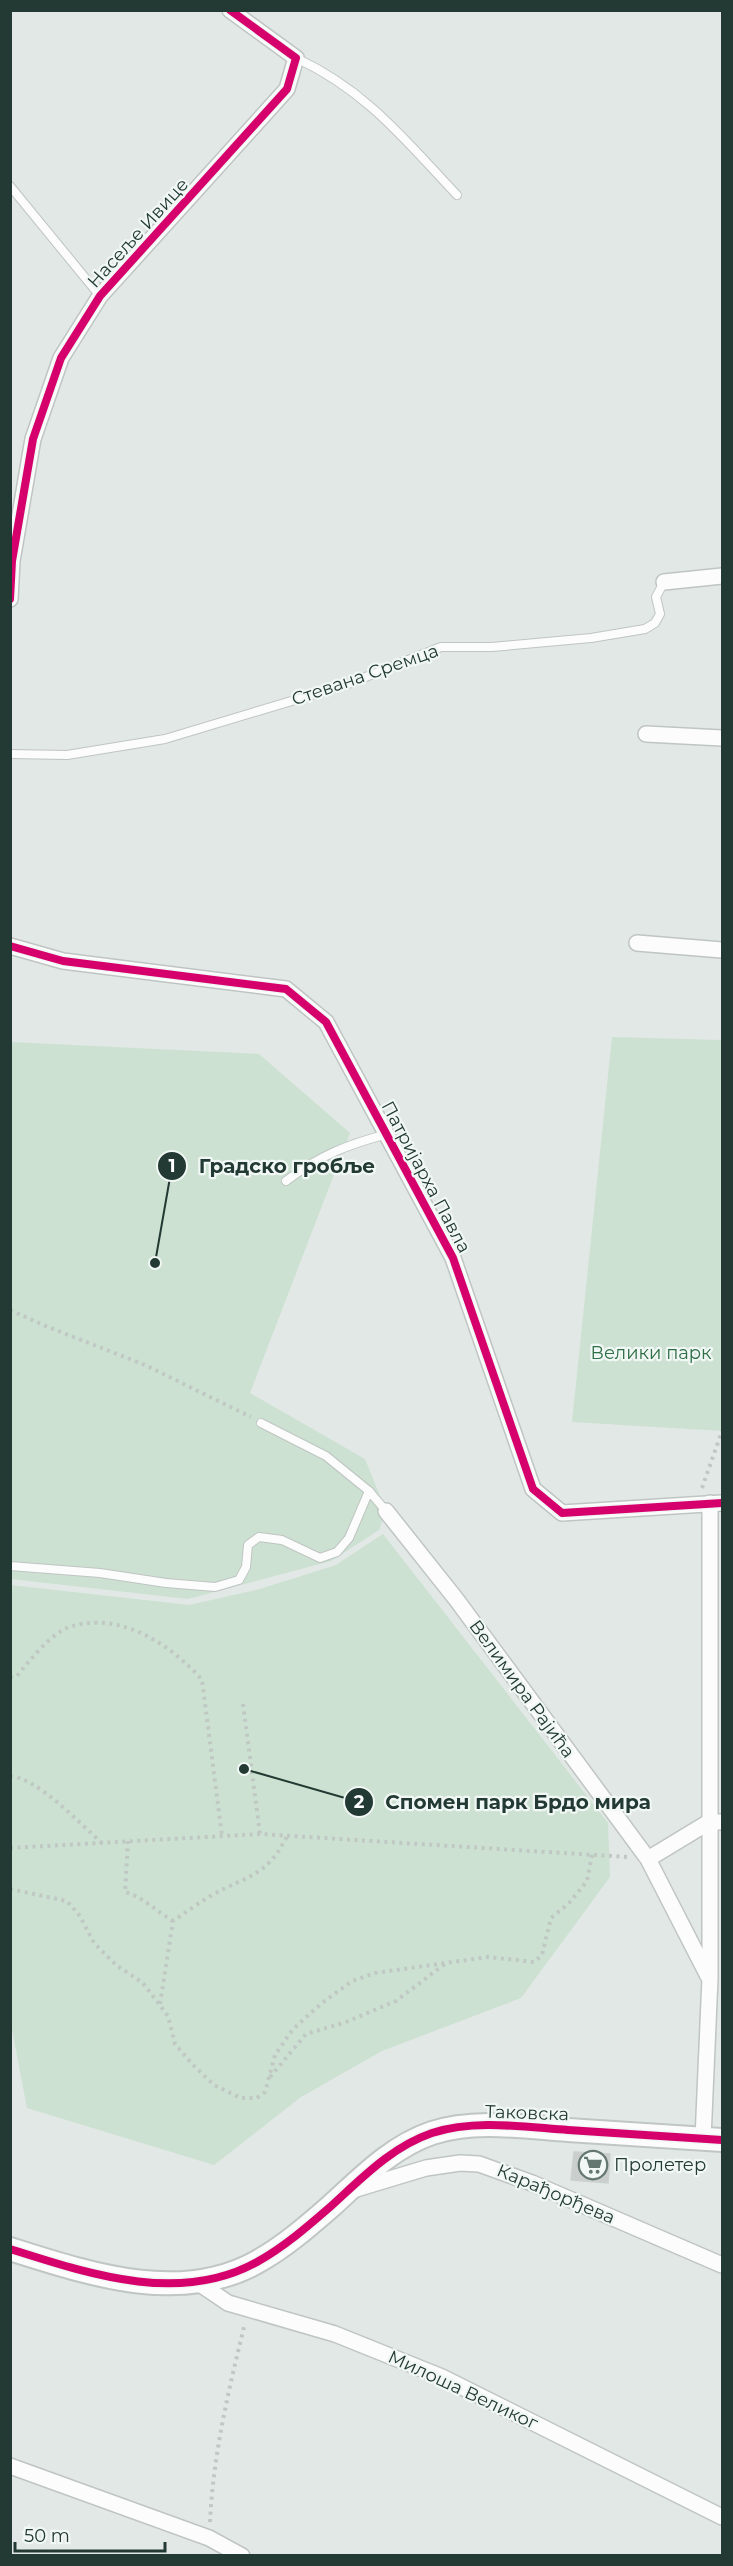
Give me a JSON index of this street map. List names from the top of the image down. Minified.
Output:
{"streets":{"street":["Насеље Ивице","Стевана Сремца","Патријарха Павла","Велимира Рајића","Таковска","Карађорђева","Милоша Великог"]},"crossings":[["Таковска","Карађорђева"],["Таковска","Милоша Великог"]],"parks":["Велики парк"],"places":{"other":["Градско гробље","Спомен парк Брдо мира"],"supermarket":["Пролетер"]},"scale_bar":"50 m"}
